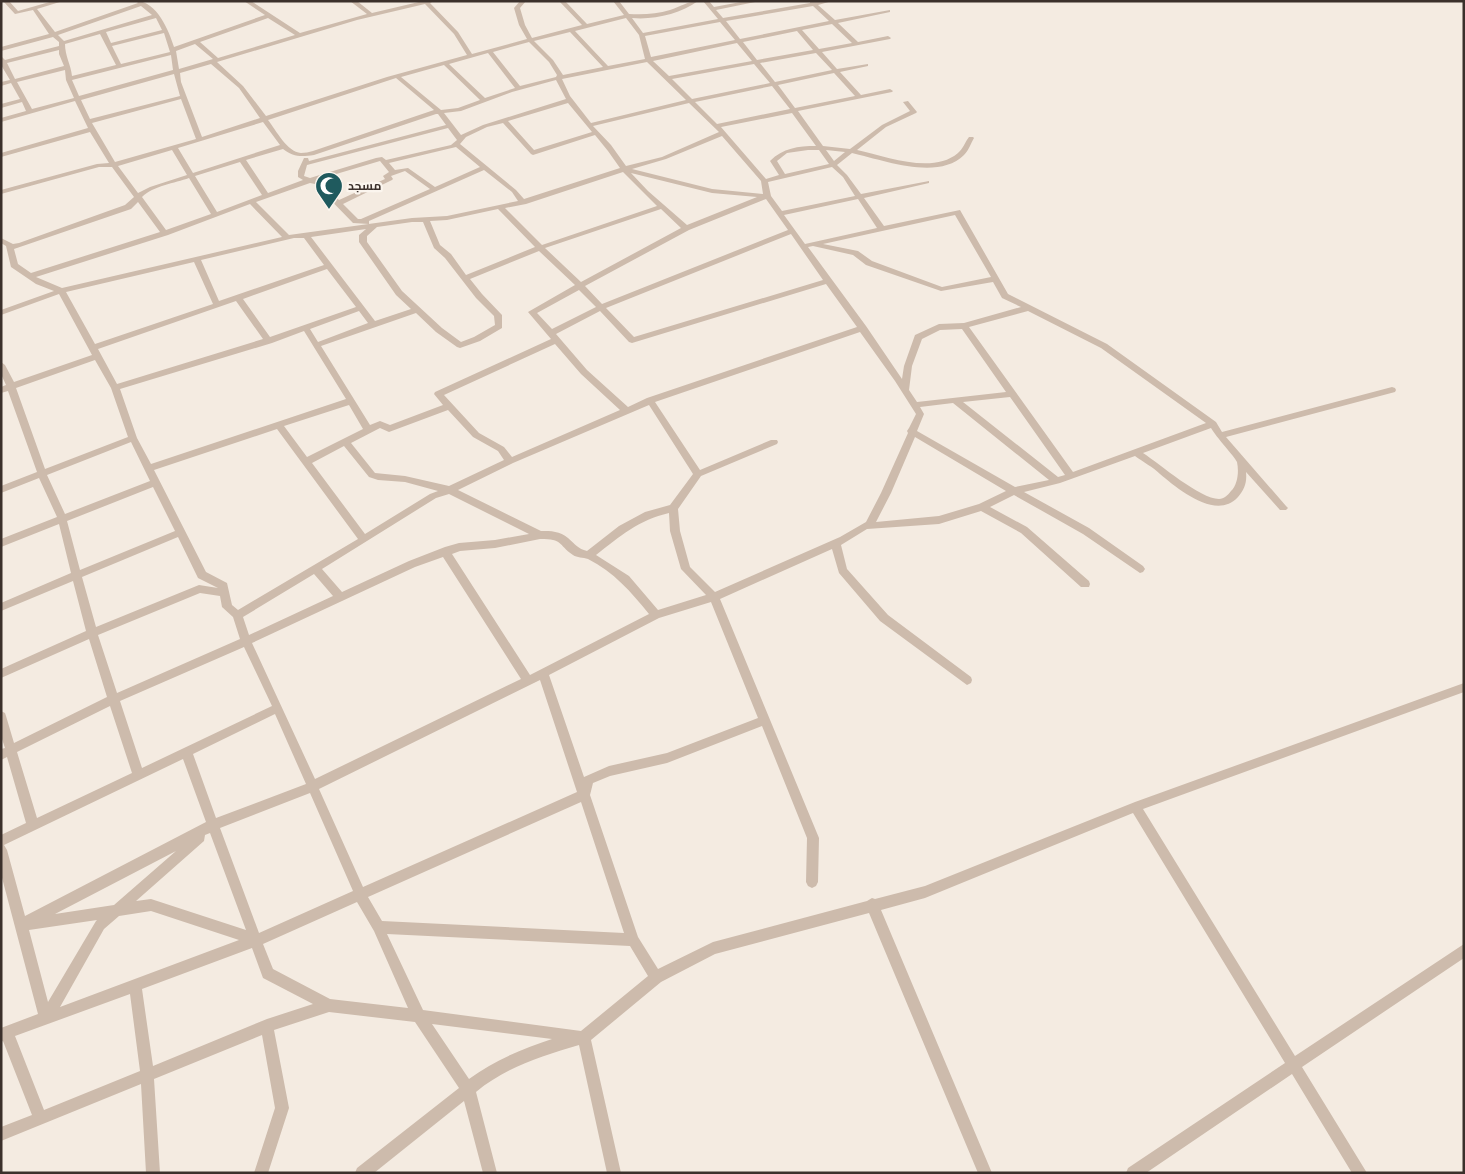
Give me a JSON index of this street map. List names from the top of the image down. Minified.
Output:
{"places":{"mosque":["مسجد"]}}
